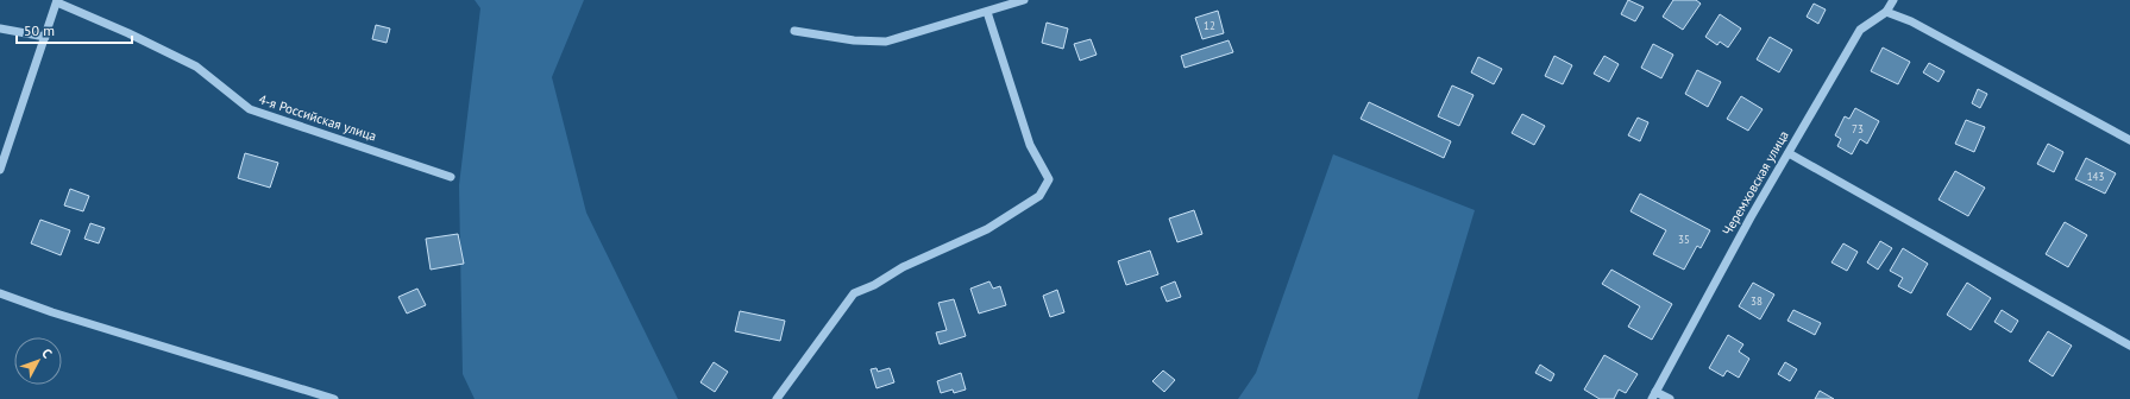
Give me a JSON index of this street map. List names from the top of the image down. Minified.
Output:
{"streets":{"street":["4-я Российская улица","Черемховская улица"]},"house_numbers":["12","73","143","35","38"],"scale_bar":"50 m","north":"top right"}
